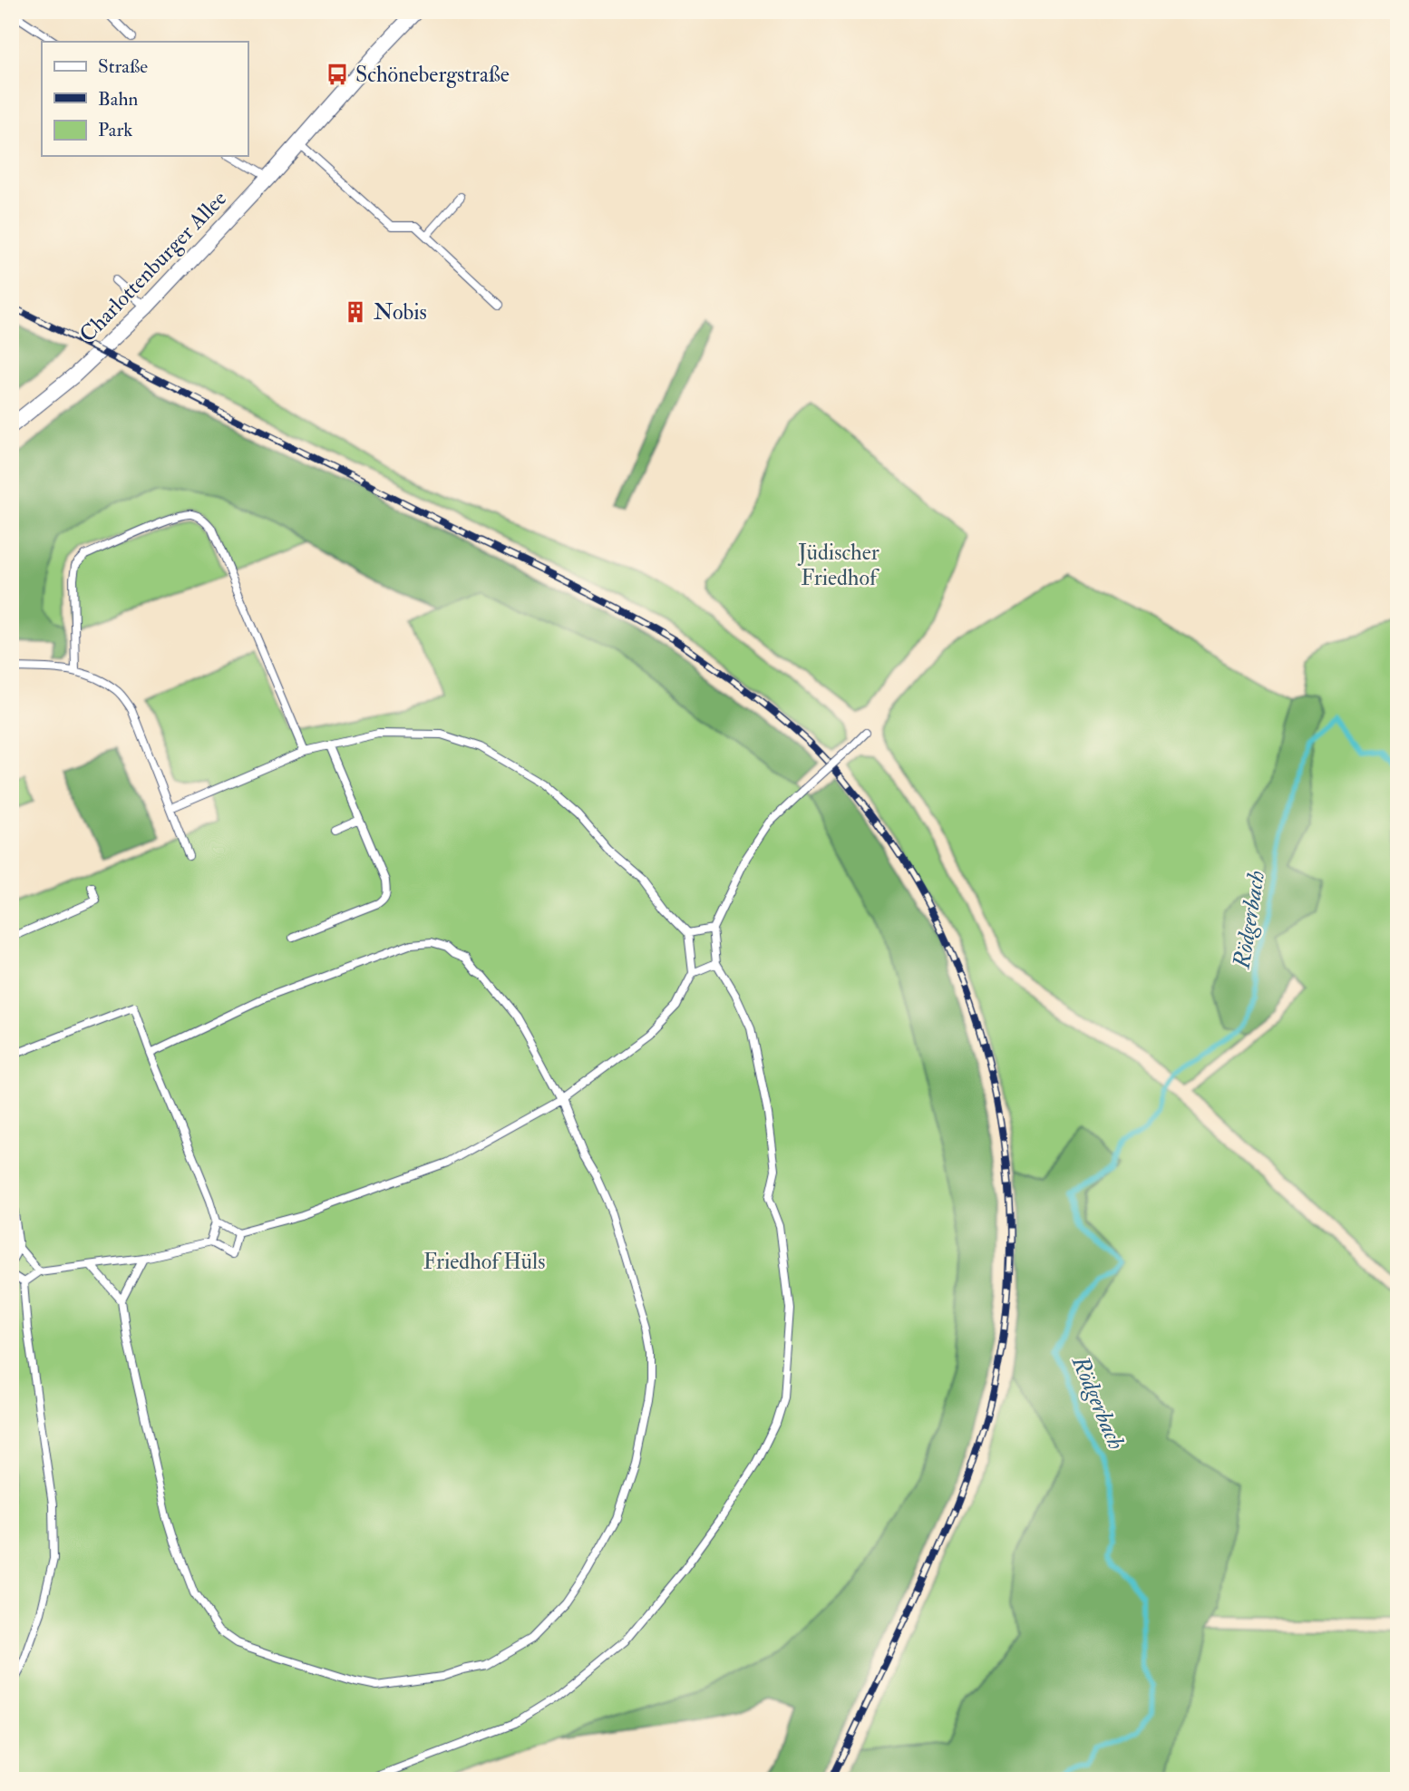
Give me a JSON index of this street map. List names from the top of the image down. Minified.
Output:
{"streets":{"street":["Charlottenburger Allee"]},"water":["Rödgerbach"],"parks":["Jüdischer Friedhof","Friedhof Hüls"],"places":{"bus stop":["Schönebergstraße"],"building":["Nobis"]},"legend":["Straße","Bahn","Park"]}
